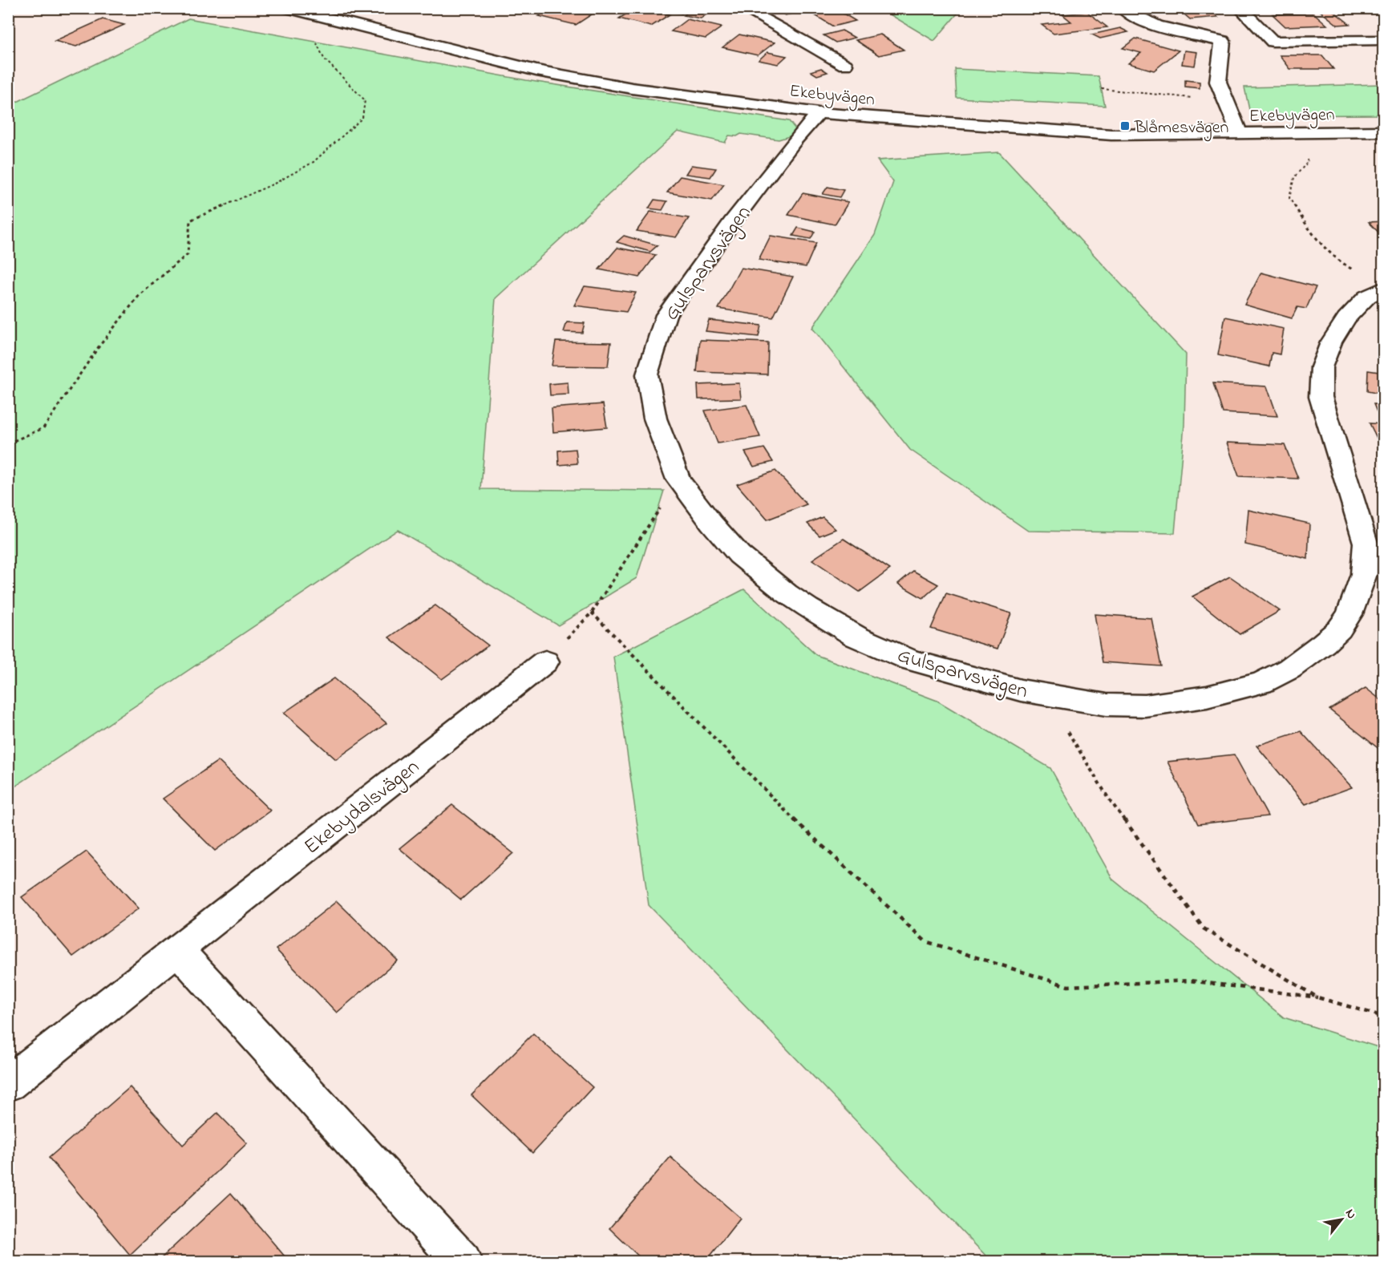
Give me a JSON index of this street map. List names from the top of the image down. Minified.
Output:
{"streets":{"street":["Ekebyvägen","Gulsparvsvägen","Ekebydalsvägen"]},"crossings":[["Ekebyvägen","Gulsparvsvägen"]],"places":{"transit":["Blåmesvägen"]},"north":"top right"}
